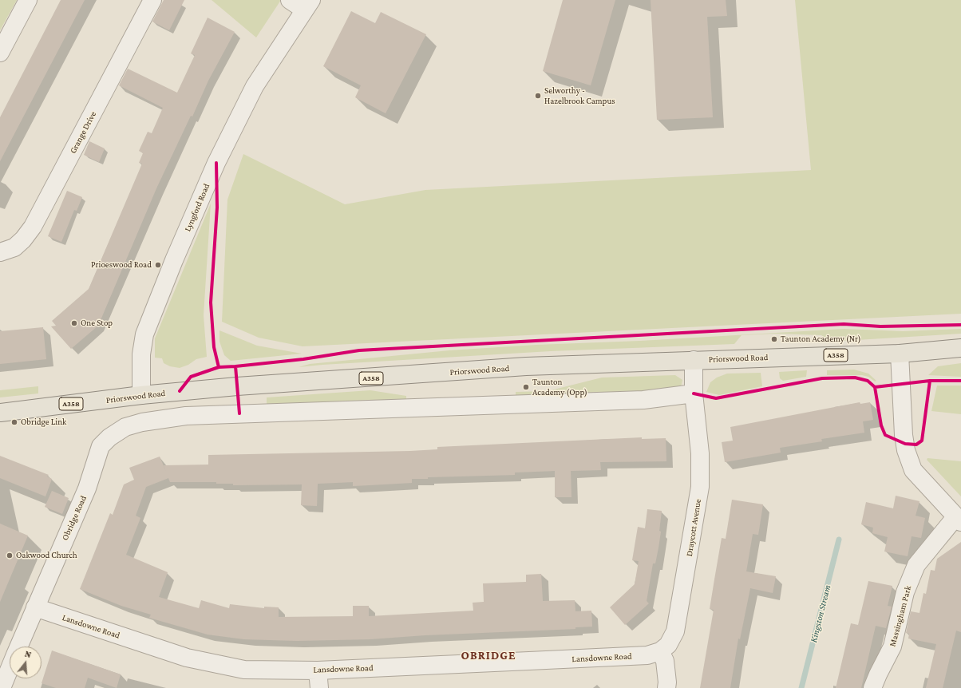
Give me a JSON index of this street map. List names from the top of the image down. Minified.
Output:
{"streets":{"main road":["A358","Priorswood Road"],"street":["Grange Drive","Lyngford Road","Obridge Road","Draycott Avenue","Massingham Park","Lansdowne Road"]},"crossings":[["Lyngford Road","Priorswood Road"],["Priorswood Road","Draycott Avenue"],["Priorswood Road","Massingham Park"],["Obridge Road","Draycott Avenue"],["Obridge Road","Lansdowne Road"],["Draycott Avenue","Lansdowne Road"]],"districts":["OBRIDGE"],"water":["Kingston Stream"],"places":["Selworthy - Hazelbrook Campus","Prioeswood Road","One Stop","Taunton Academy (Nr)","Taunton Academy (Opp)","Obridge Link","Oakwood Church"],"north":"top"}
